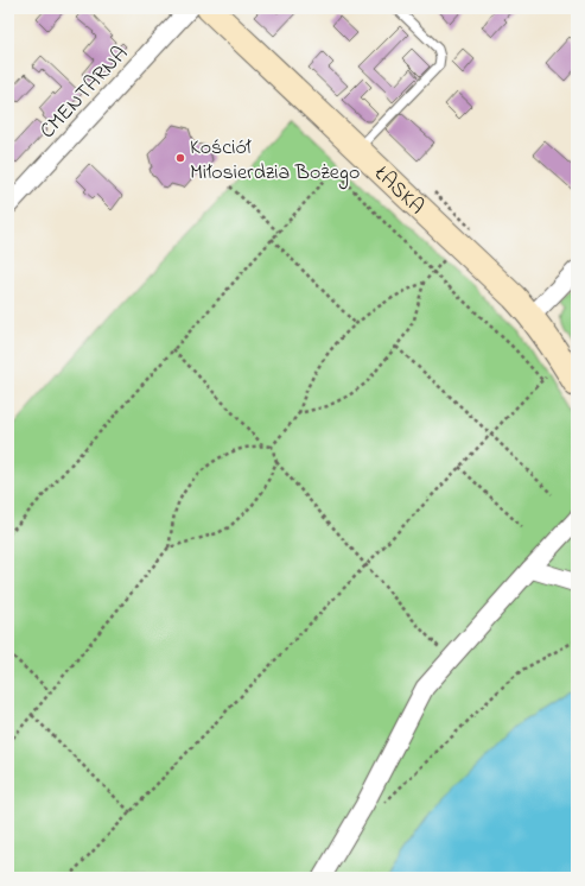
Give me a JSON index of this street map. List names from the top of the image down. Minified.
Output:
{"streets":{"main road":["ŁASKA"],"street":["CMENTARNA"]},"places":["Kościół Miłosierdzia Bożego"]}
